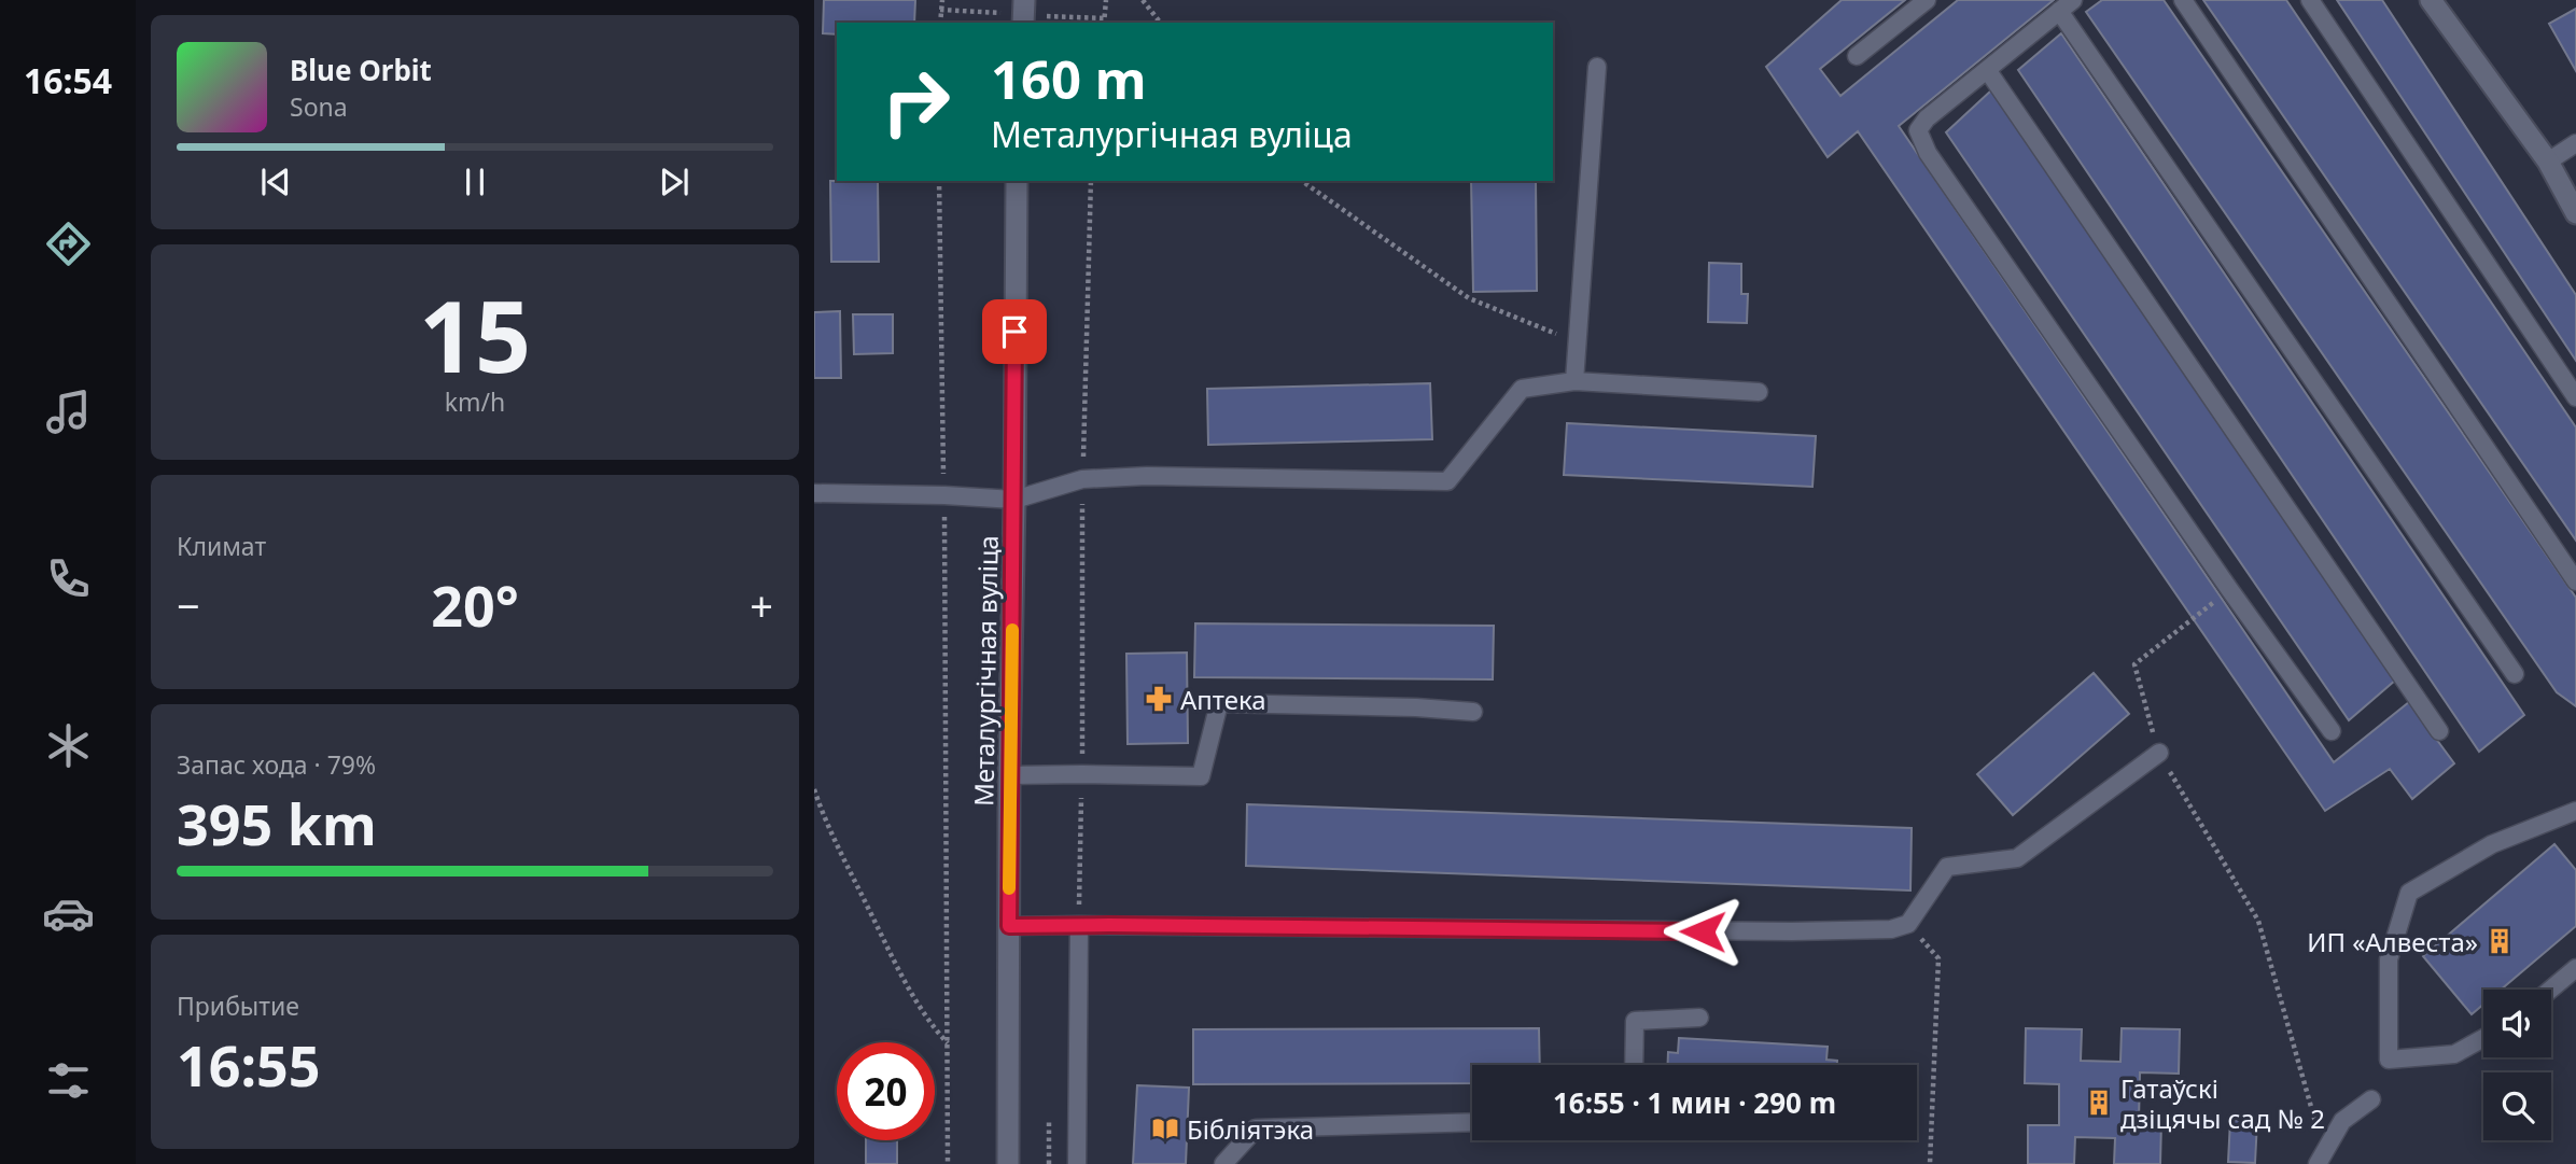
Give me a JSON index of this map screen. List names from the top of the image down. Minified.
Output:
{"streets":{"street":["Металургічная вуліца"]},"places":{"pharmacy":["Аптека"],"building":["ИП «Алвеста»","Гатаўскі дзіцячы сад № 2"],"library":["Бібліятэка"]},"page":{"tabs":"16:54","turn":["160 m","Металургічная вуліца"],"song":["Blue Orbit","Sona"],"tile":[["15","km/h"],"Климат",["Запас хода · 79%","395 km"],["Прибытие","16:55"]],"heat":["−","20°","+"],"limit":"20","trip":"16:55 · 1 мин · 290 m"}}
